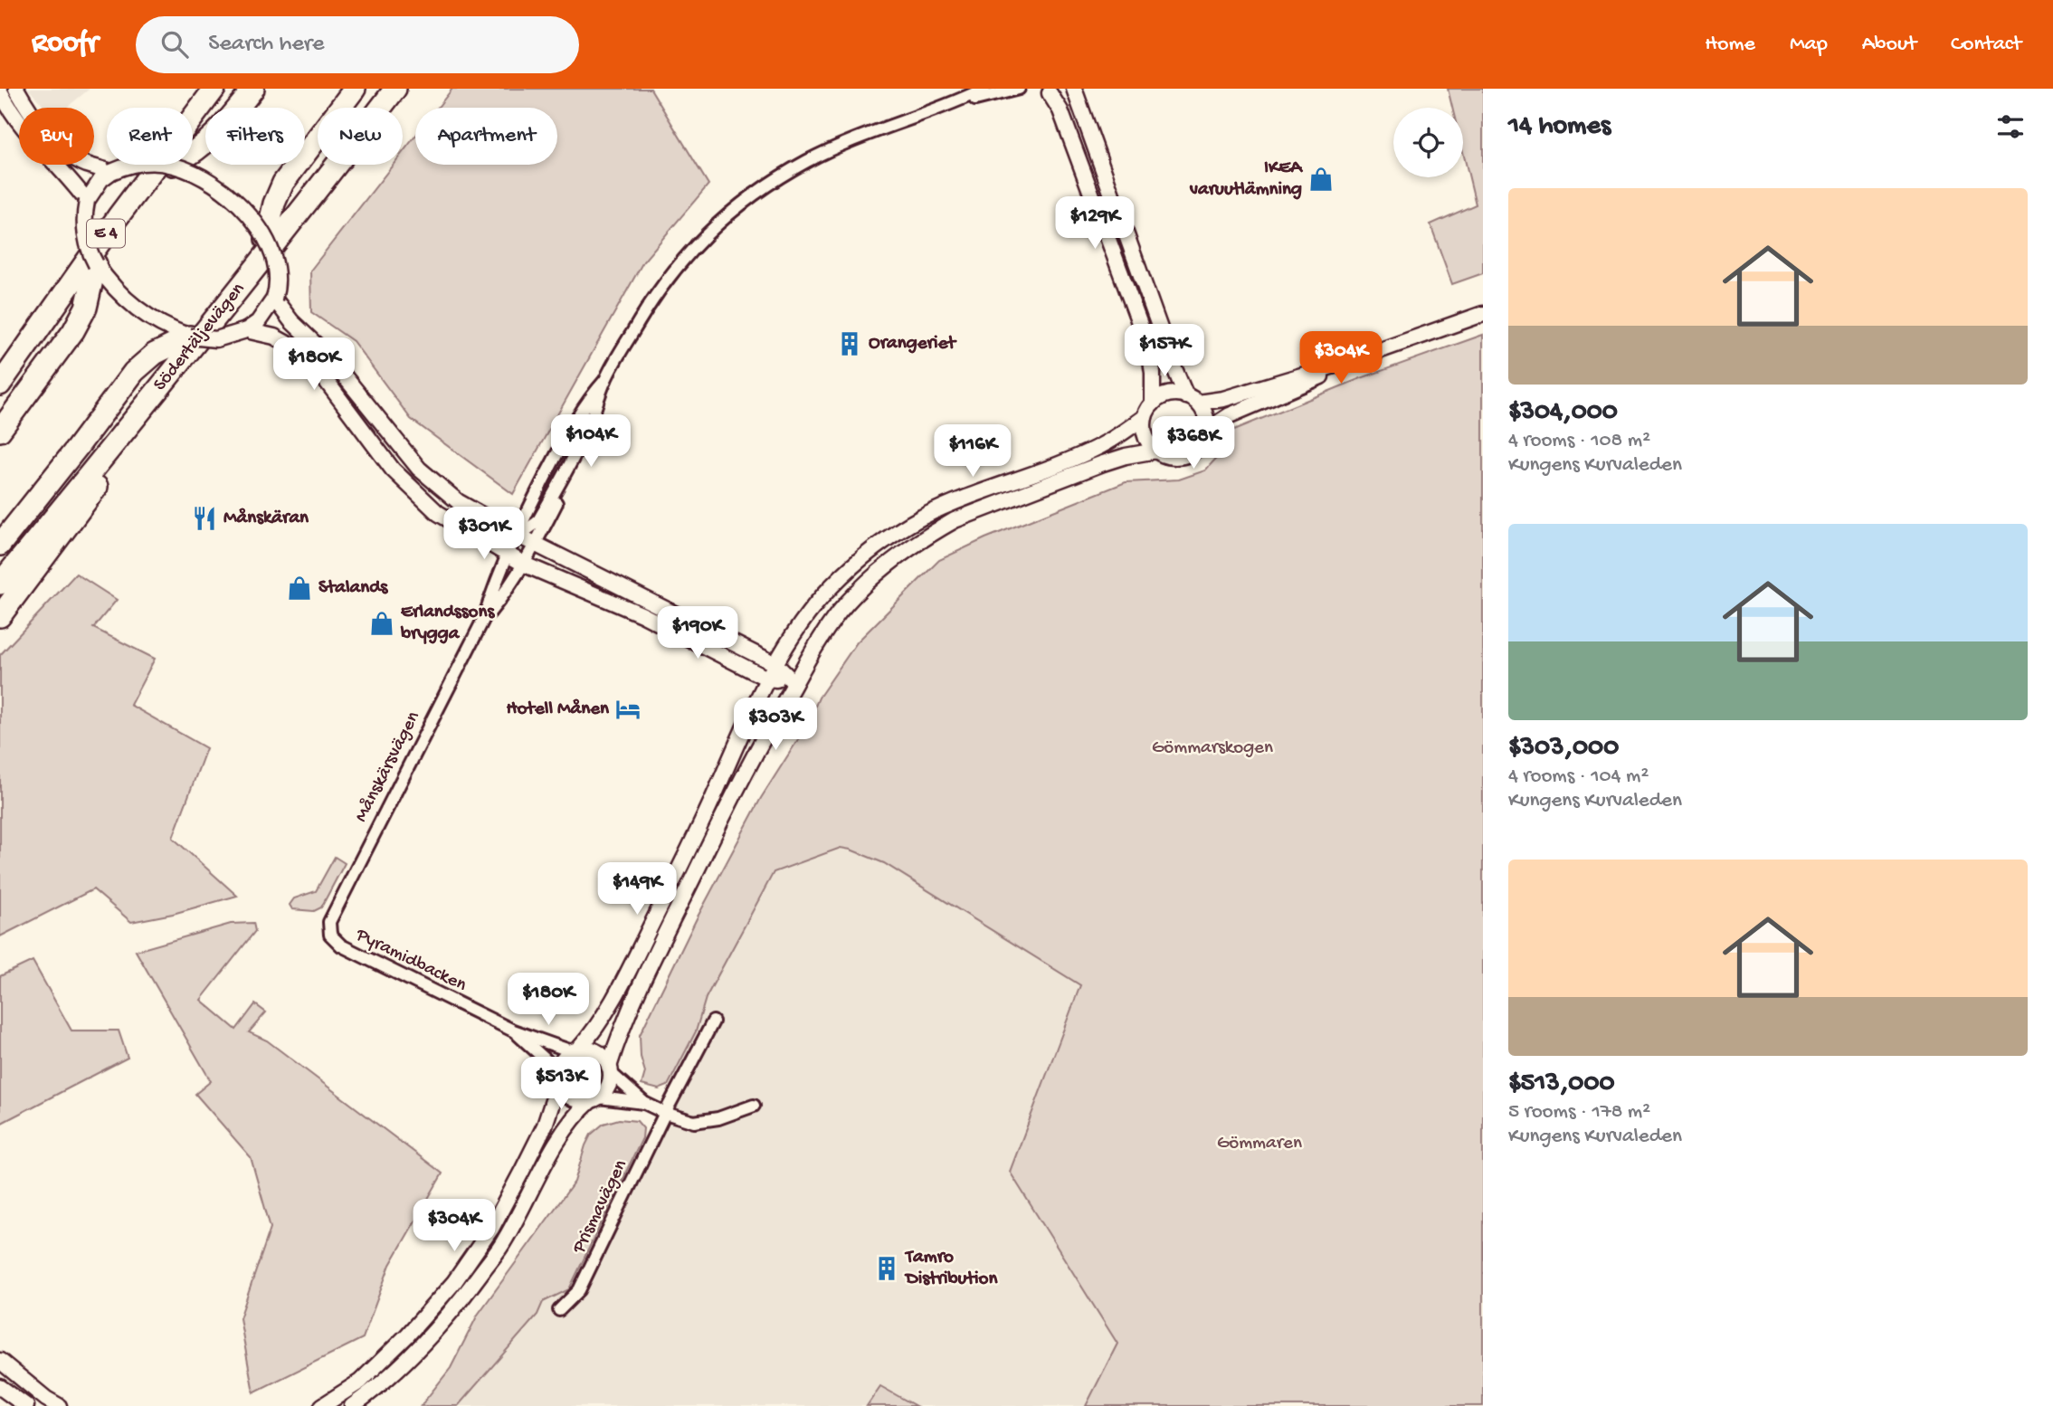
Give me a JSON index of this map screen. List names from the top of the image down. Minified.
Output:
{"streets":{"highway":["E 4","Södertäljevägen"],"street":["Månskärsvägen","Pyramidbacken","Prismavägen"]},"crossings":[["Månskärsvägen","Pyramidbacken"]],"parks":["Gömmarskogen","Gömmaren"],"places":{"shop":["IKEA varuutlämning","Stalands","Erlandssons brygga"],"building":["Orangeriet","Tamro Distribution"],"restaurant":["Månskäran"],"hotel":["Hotell Månen"]},"page":{"header":"Roofr","search":"Search here","nav":["Home","Map","About","Contact"],"heading":"14 homes","chip":["Buy","Rent","Filters","New","Apartment"],"list":[{"name":"$304,000","note":"4 rooms · 108 m² · Kungens Kurvaleden"},{"name":"$303,000","note":"4 rooms · 104 m² · Kungens Kurvaleden"},{"name":"$513,000","note":"5 rooms · 178 m² · Kungens Kurvaleden"}],"price":["$129K","$157K","$304K","$180K","$104K","$368K","$116K","$301K","$190K","$303K","$149K","$180K","$513K","$304K"]}}
